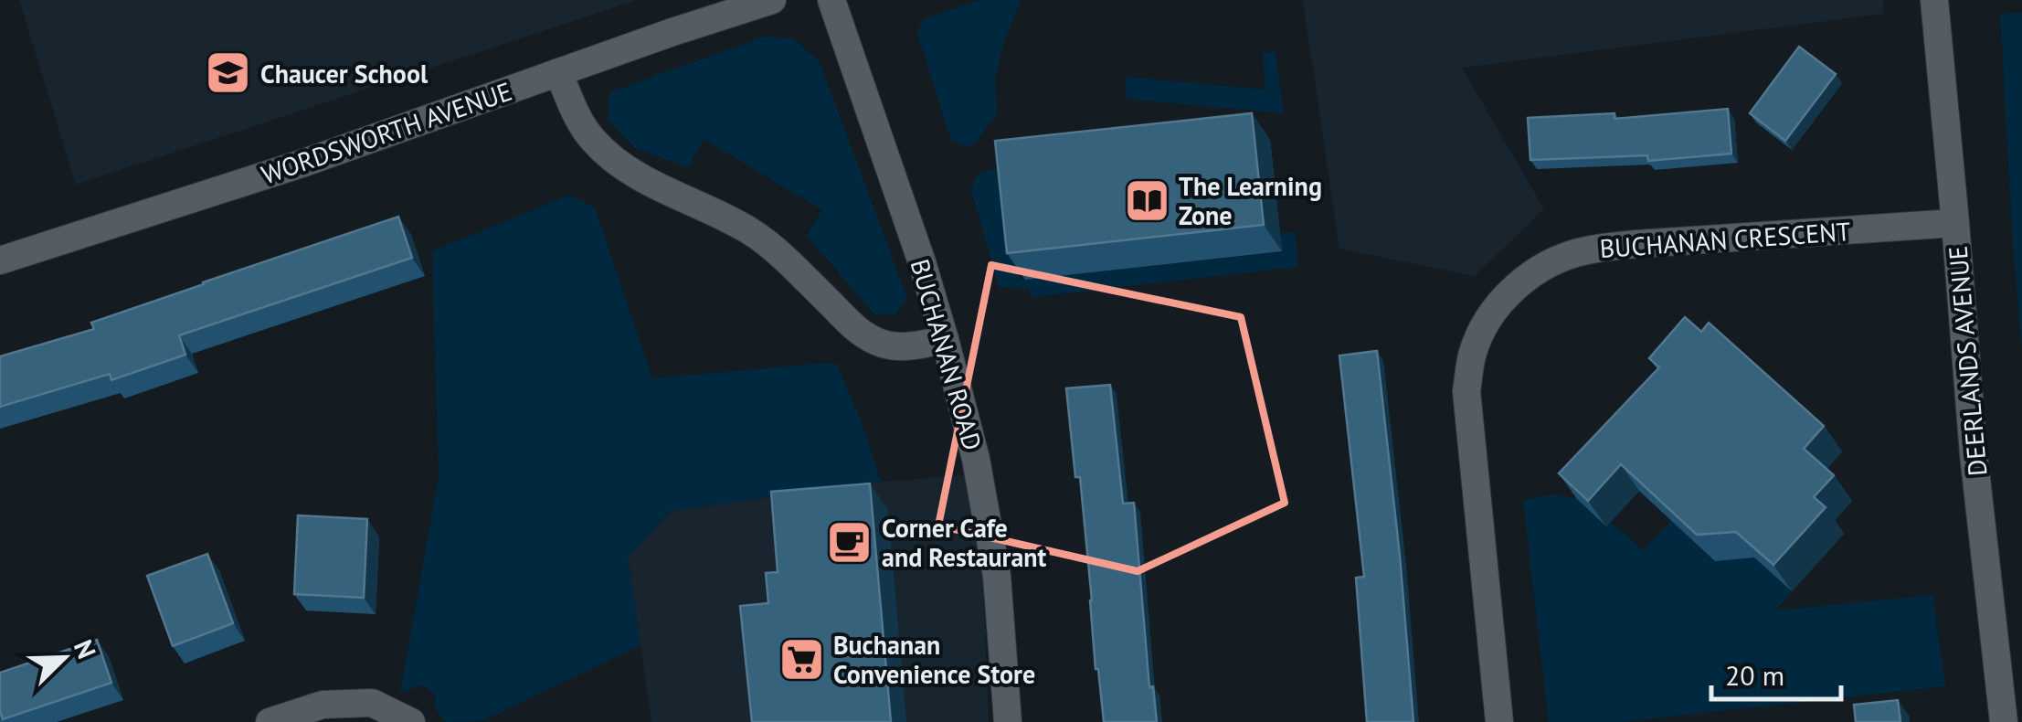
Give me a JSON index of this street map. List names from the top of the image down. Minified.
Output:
{"streets":{"street":["WORDSWORTH AVENUE","BUCHANAN CRESCENT","BUCHANAN ROAD","DEERLANDS AVENUE"]},"crossings":[["BUCHANAN CRESCENT","DEERLANDS AVENUE"]],"places":{"school or university":["Chaucer School"],"library":["The Learning Zone"],"cafe":["Corner Cafe and Restaurant"],"supermarket":["Buchanan Convenience Store"]},"scale_bar":"20 m","north":"top right"}
